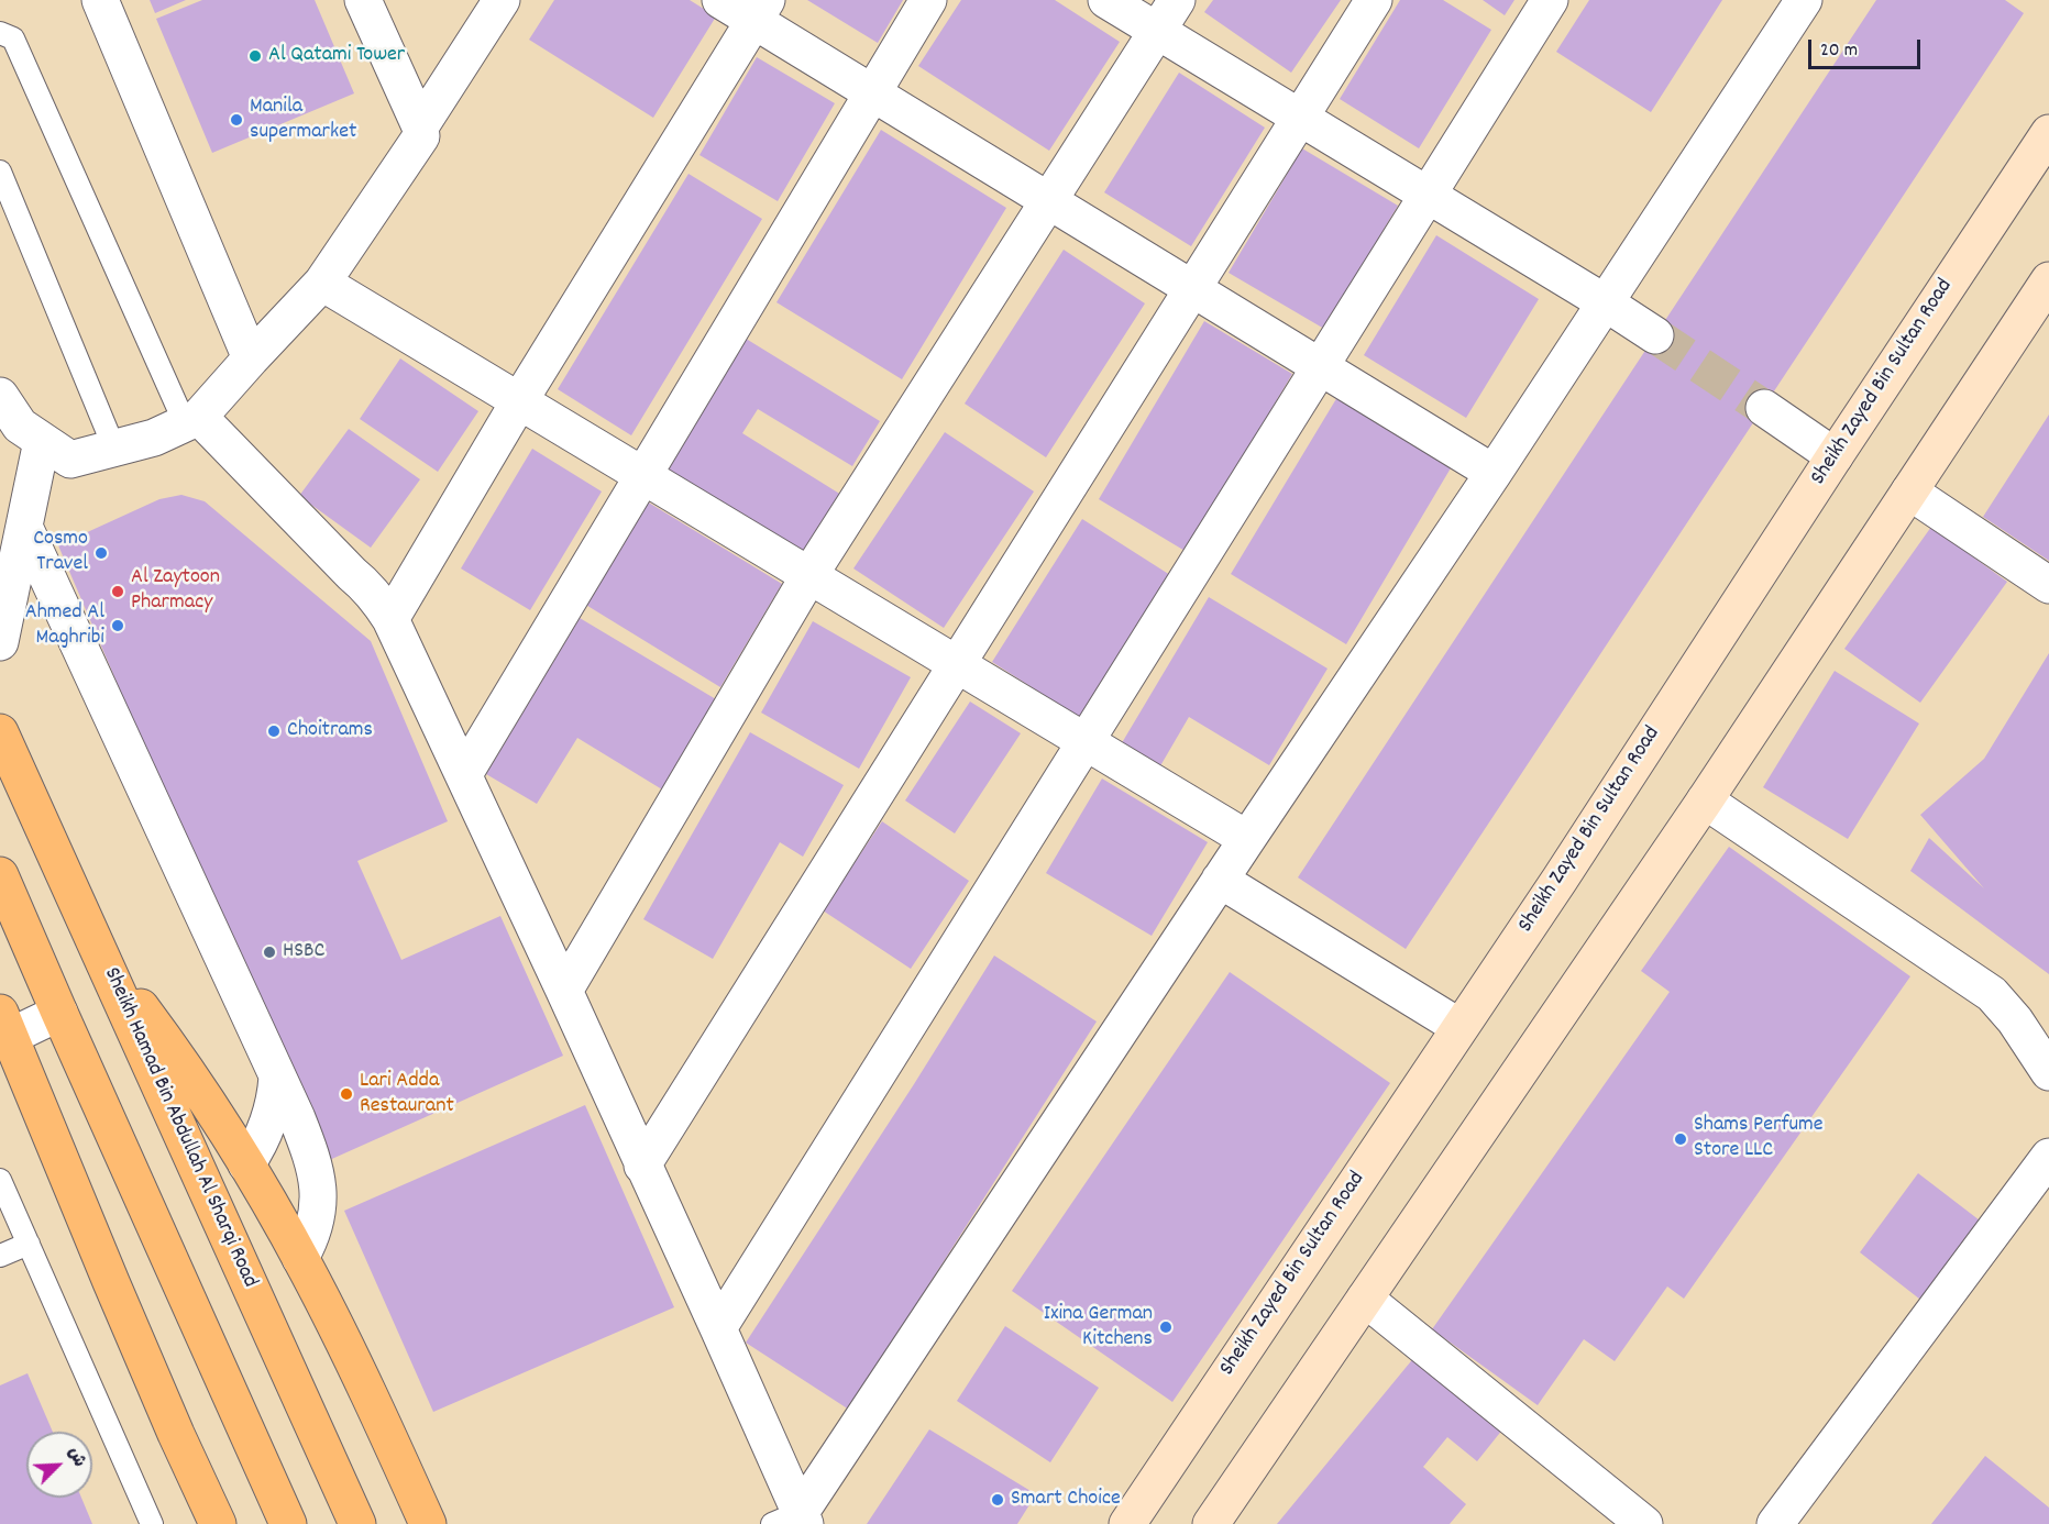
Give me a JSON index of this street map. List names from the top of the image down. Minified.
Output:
{"streets":{"highway":["Sheikh Hamad Bin Abdullah Al Sharqi Road"],"main road":["Sheikh Zayed Bin Sultan Road"]},"places":["Al Qatami Tower","Manila supermarket","Cosmo Travel","Al Zaytoon Pharmacy","Ahmed Al Maghribi","Choitrams","HSBC","Lari Adda Restaurant","Shams Perfume Store LLC","Ixina German Kitchens","Smart Choice"],"scale_bar":"20 m","north":"top right"}
